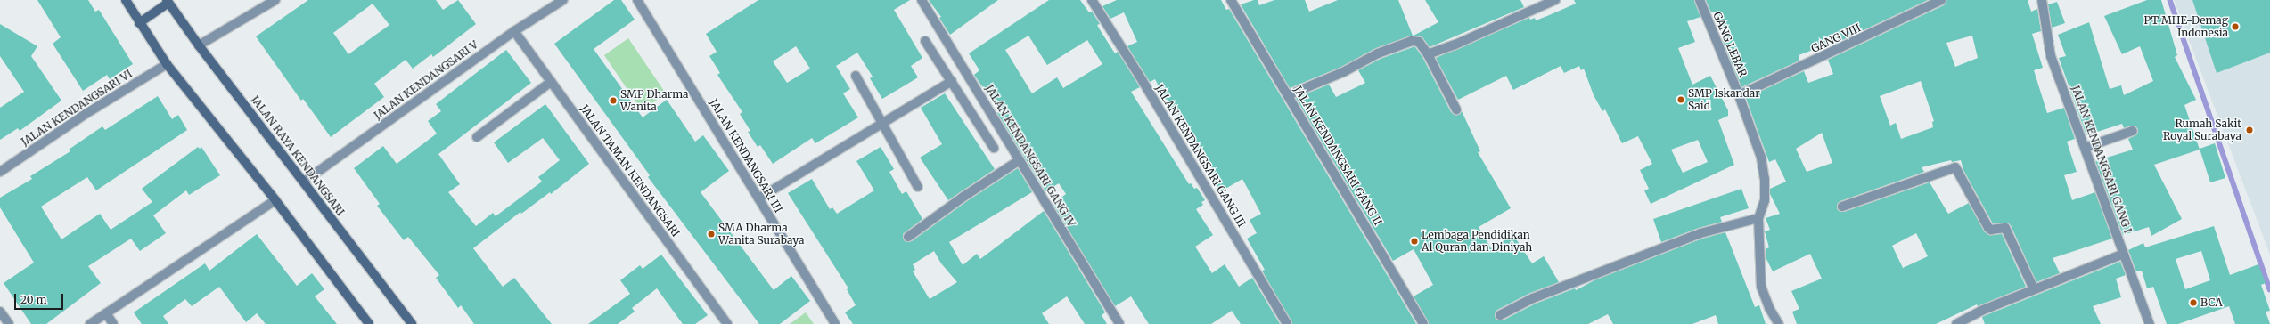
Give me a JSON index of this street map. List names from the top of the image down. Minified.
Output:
{"streets":{"main road":["JALAN RAYA KENDANGSARI"],"street":["GANG VIII","GANG LEBAR","JALAN KENDANGSARI V","JALAN KENDANGSARI VI","JALAN KENDANGSARI III","JALAN KENDANGSARI GANG IV","JALAN KENDANGSARI GANG III","JALAN KENDANGSARI GANG II","JALAN KENDANGSARI GANG I","JALAN TAMAN KENDANGSARI"]},"crossings":[["GANG VIII","GANG LEBAR"],["JALAN KENDANGSARI V","JALAN RAYA KENDANGSARI"],["JALAN KENDANGSARI V","JALAN TAMAN KENDANGSARI"]],"places":["PT MHE-Demag Indonesia","SMP Iskandar Said","SMP Dharma Wanita","Rumah Sakit Royal Surabaya","SMA Dharma Wanita Surabaya","Lembaga Pendidikan Al Quran dan Diniyah","BCA"],"scale_bar":"20 m"}
